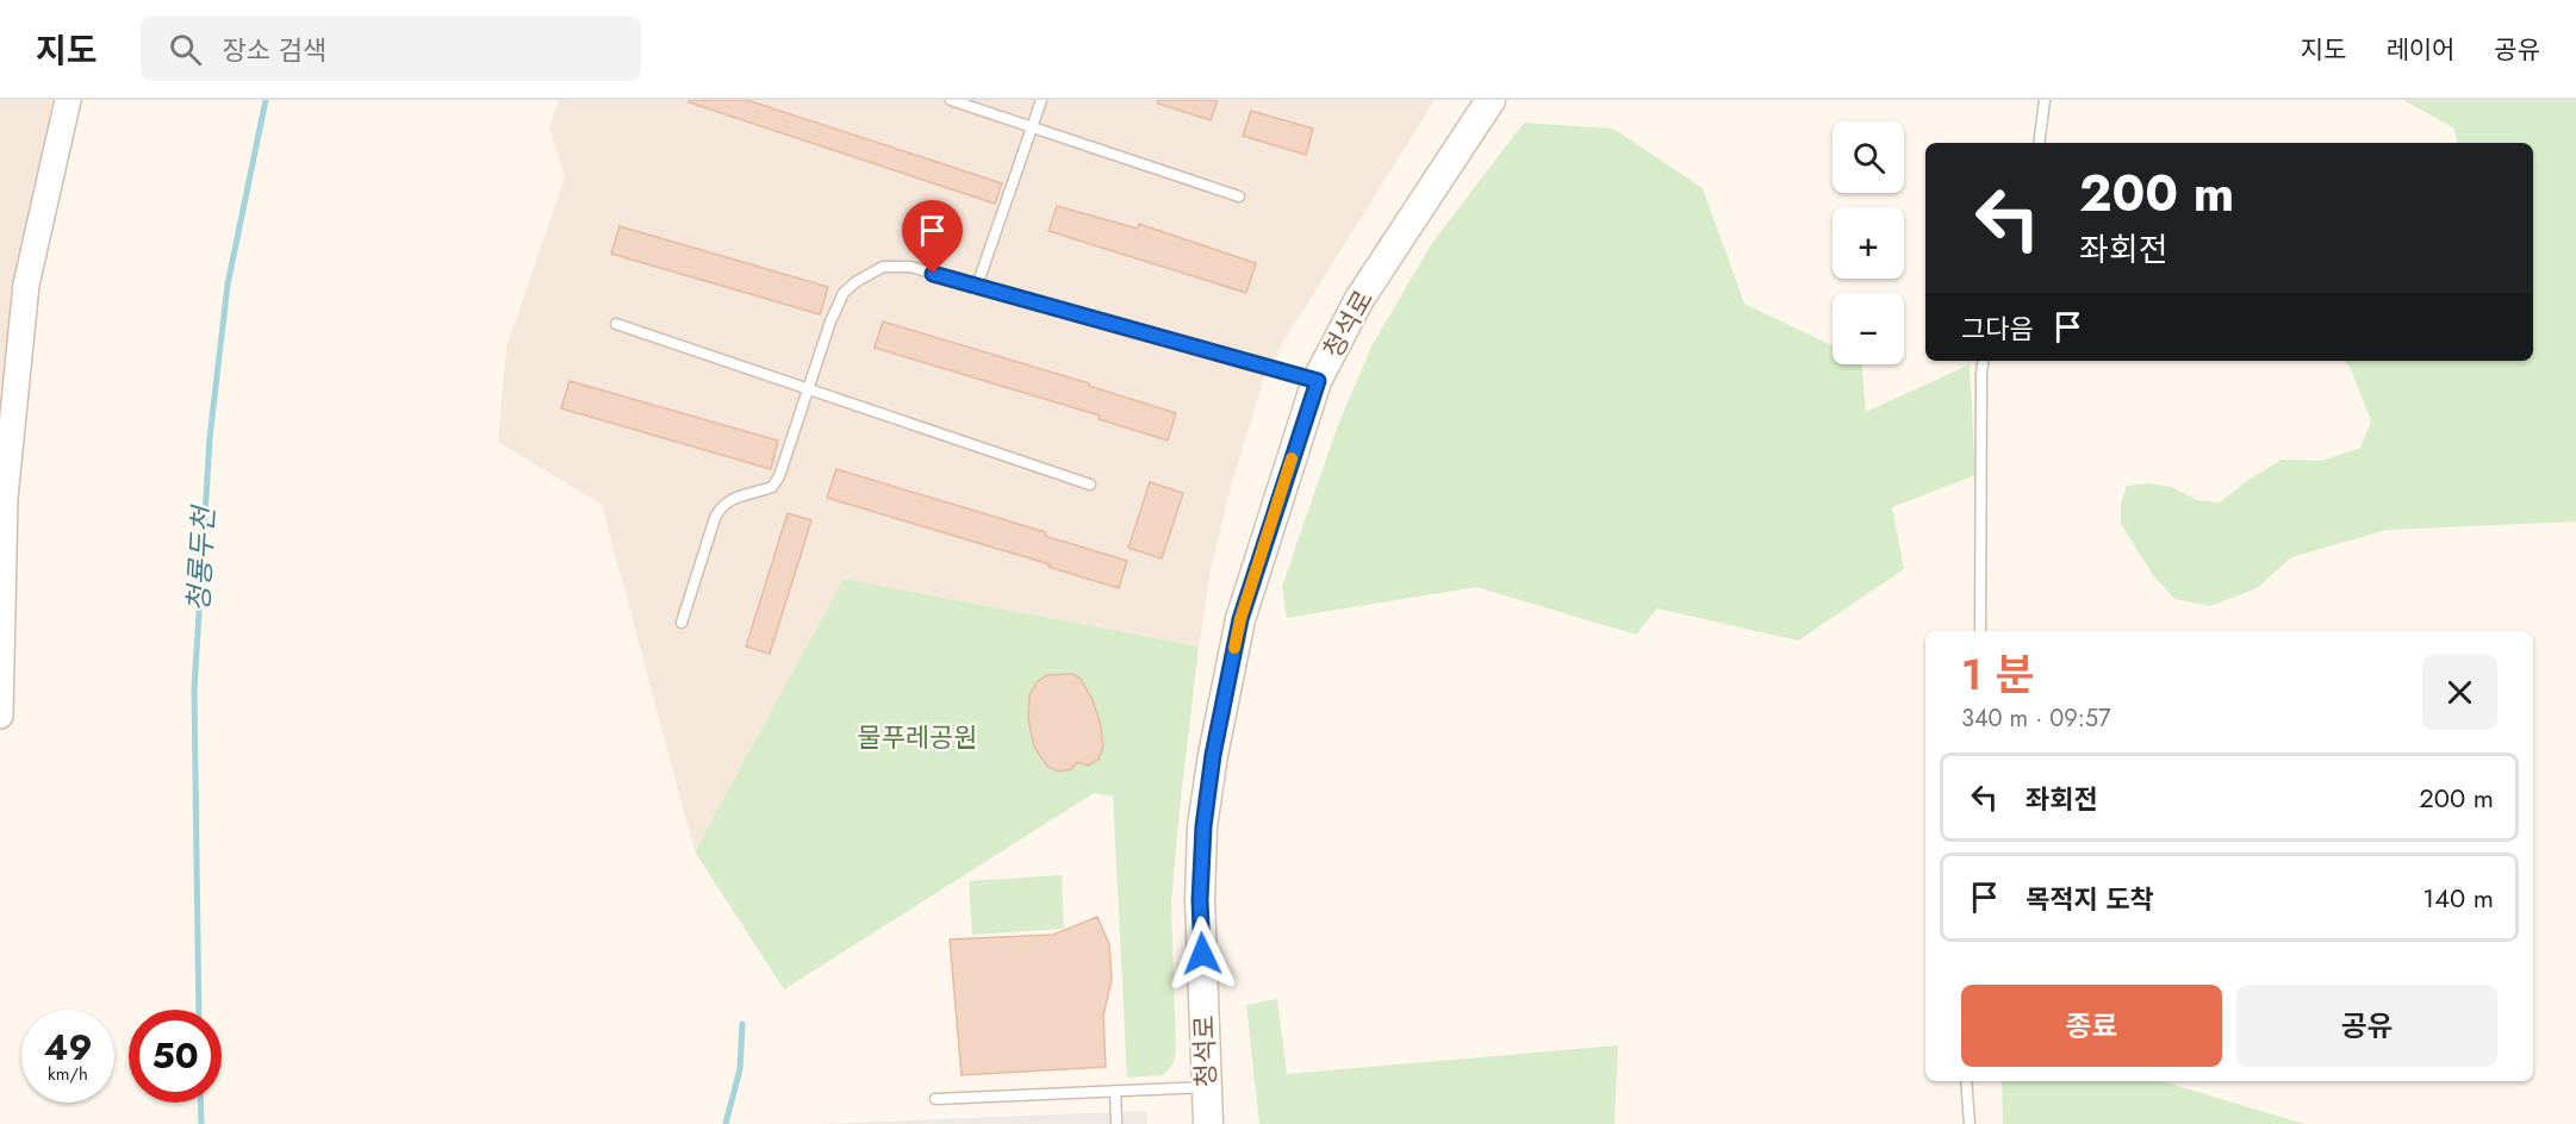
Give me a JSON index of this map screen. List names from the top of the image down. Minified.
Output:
{"streets":{"main road":["청석로"]},"water":["청룡두천"],"parks":["물푸레공원"],"page":{"header":"지도","search":"장소 검색","nav":["지도","레이어","공유"],"map_buttons":["+","−"],"turn":["200 m","좌회전"],"then":"그다음","heading":["1 분","340 m · 09:57"],"list":[{"name":"좌회전","value":"200 m"},{"name":"목적지 도착","value":"140 m"}],"buttons":["종료","공유"],"speed":"49 km/h","limit":"50"}}
